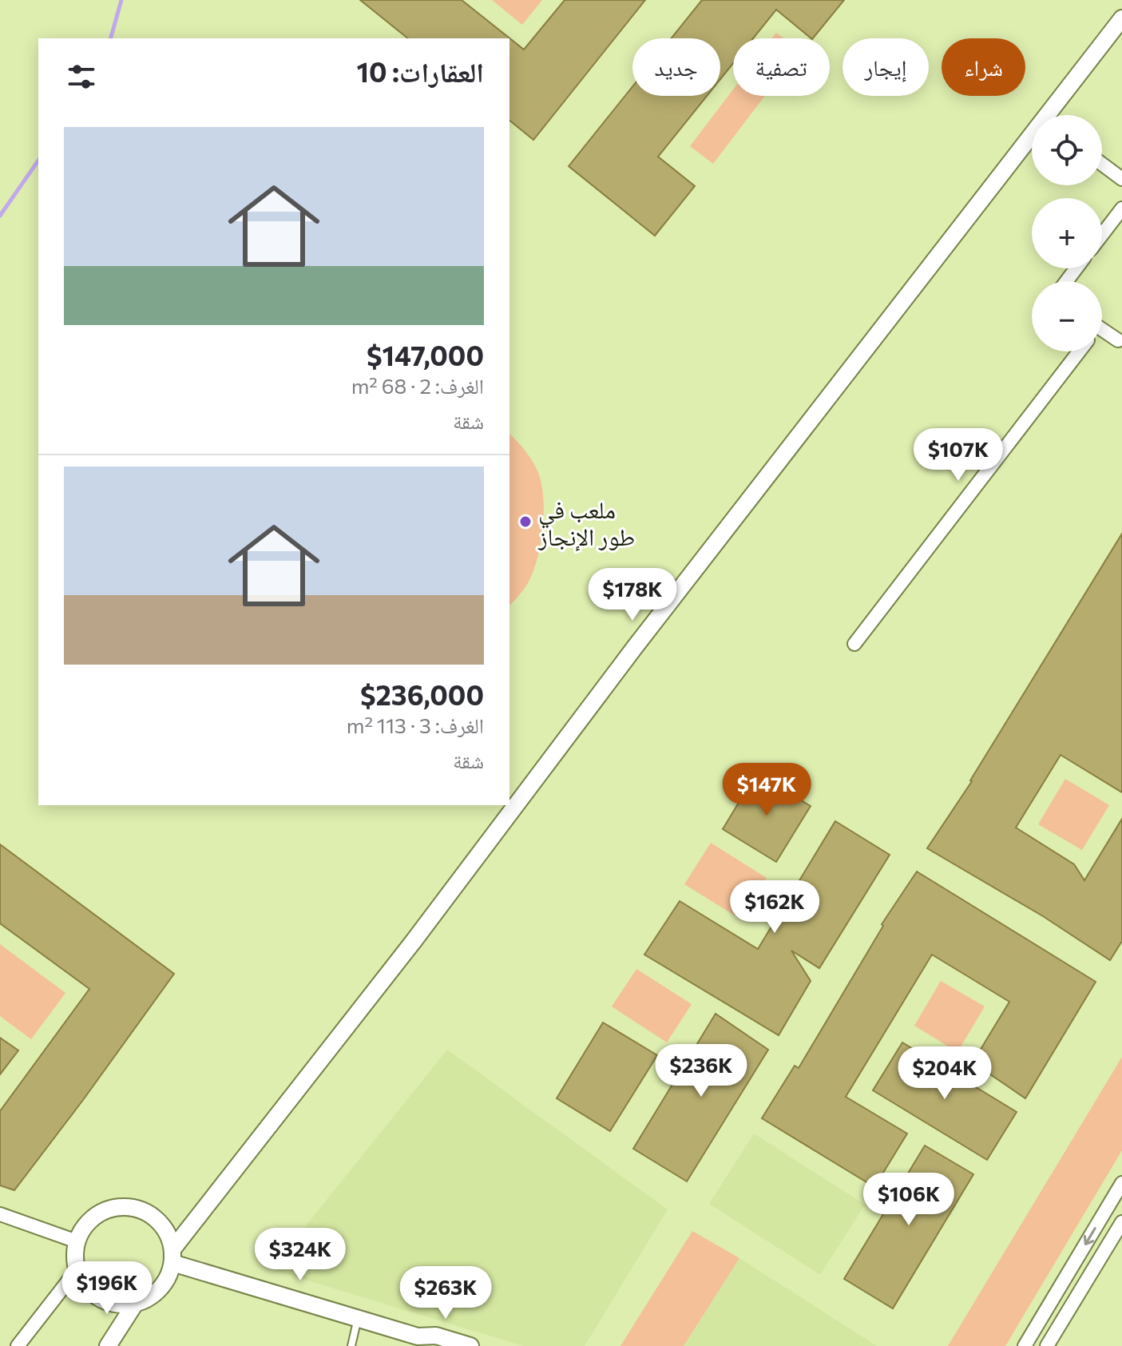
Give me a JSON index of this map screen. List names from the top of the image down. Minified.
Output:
{"places":["ملعب في طور الإنجاز"],"page":{"chip":["شراء","إيجار","تصفية","جديد"],"heading":"العقارات: 10","map_buttons":["+","−"],"list":[{"name":"$147,000","note":"الغرف: 2 · 68 m² · شقة"},{"name":"$236,000","note":"الغرف: 3 · 113 m² · شقة"}],"price":["$107K","$178K","$147K","$162K","$236K","$204K","$106K","$324K","$196K","$263K"]}}
